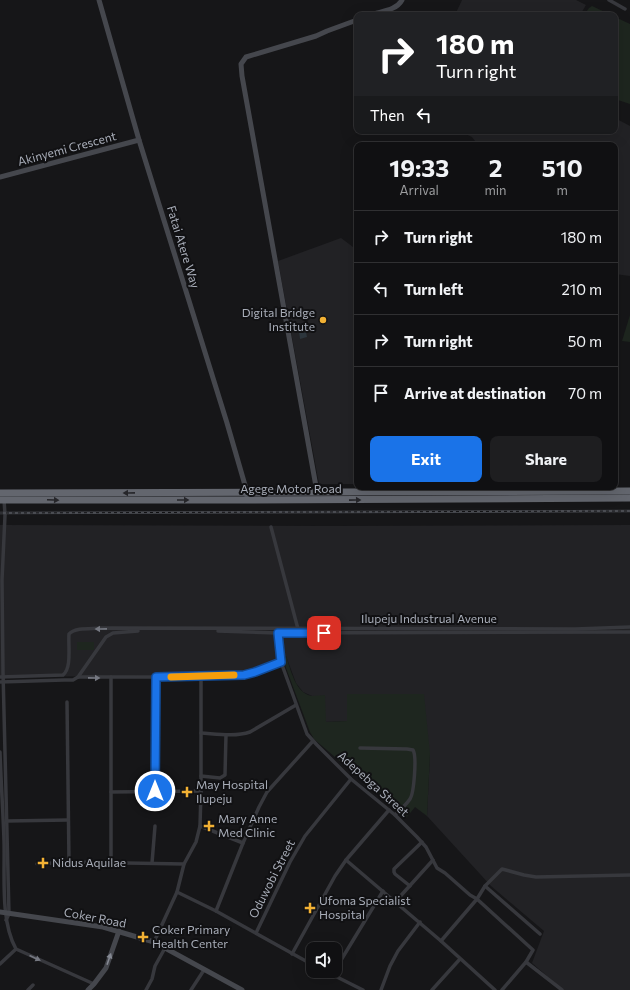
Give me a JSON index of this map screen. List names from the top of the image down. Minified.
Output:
{"streets":{"highway":["Agege Motor Road"],"street":["Akinyemi Crescent","Fatai Atere Way","Ilupeju Industrual Avenue","Adepebga Street","Oduwobi Street","Coker Road"]},"crossings":[["Akinyemi Crescent","Fatai Atere Way"],["Fatai Atere Way","Agege Motor Road"],["Ilupeju Industrual Avenue","Adepebga Street"],["Adepebga Street","Oduwobi Street"]],"places":{"other":["Digital Bridge Institute"],"health":["May Hospital Ilupeju","Mary Anne Med Clinic","Nidus Aquilae","Ufoma Specialist Hospital","Coker Primary Health Center"]},"page":{"turn":["180 m","Turn right"],"then":"Then","eta":["19:33","Arrival","2","min","510","m"],"list":[{"name":"Turn right","value":"180 m"},{"name":"Turn left","value":"210 m"},{"name":"Turn right","value":"50 m"},{"name":"Arrive at destination","value":"70 m"}],"buttons":["Exit","Share"]}}
